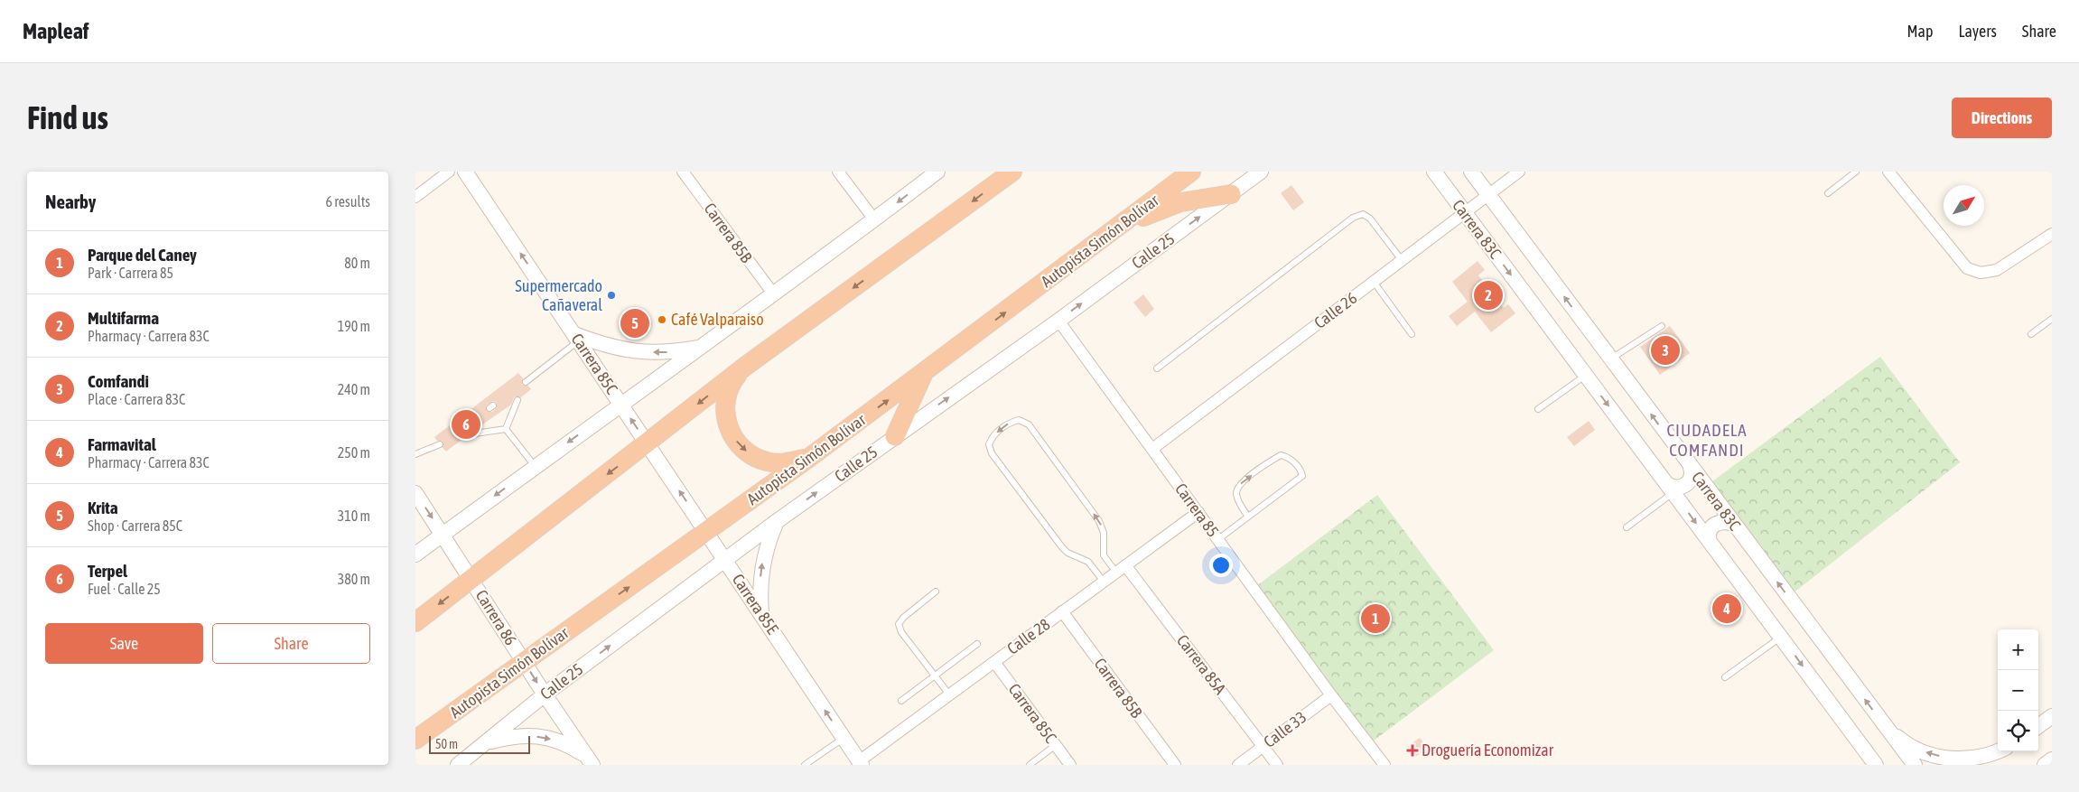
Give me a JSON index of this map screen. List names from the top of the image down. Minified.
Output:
{"streets":{"highway":["Autopista Simón Bolívar"],"street":["Carrera 83C","Carrera 85B","Calle 25","Calle 26","Carrera 85C","Carrera 85","Carrera 85E","Carrera 86","Calle 28","Carrera 85A","Calle 33"]},"crossings":[["Carrera 83C","Calle 26"],["Carrera 85B","Calle 28"],["Autopista Simón Bolívar","Carrera 85E"],["Autopista Simón Bolívar","Carrera 86"],["Calle 25","Carrera 85"],["Calle 25","Carrera 85E"],["Calle 25","Carrera 86"],["Calle 26","Carrera 85"],["Carrera 85C","Carrera 85E"],["Carrera 85C","Calle 28"],["Carrera 85","Calle 28"],["Carrera 85","Calle 33"],["Carrera 85E","Calle 28"],["Calle 28","Carrera 85A"],["Carrera 85A","Calle 33"]],"one_way":["Calle 25","Carrera 85C","Carrera 85E"],"districts":["CIUDADELA COMFANDI"],"places":{"other":["Supermercado Cañaveral","Café Valparaiso"],"health":["Droguería Economizar"]},"scale_bar":"50 m","north":"top right","page":{"header":"Mapleaf","nav":["Map","Layers","Share"],"buttons":["Directions",["Save","Share"]],"title":"Find us","heading":["Nearby","6 results"],"list":[{"mark":"1","name":"Parque del Caney","note":"Park · Carrera 85","value":"80 m"},{"mark":"2","name":"Multifarma","note":"Pharmacy · Carrera 83C","value":"190 m"},{"mark":"3","name":"Comfandi","note":"Place · Carrera 83C","value":"240 m"},{"mark":"4","name":"Farmavital","note":"Pharmacy · Carrera 83C","value":"250 m"},{"mark":"5","name":"Krita","note":"Shop · Carrera 85C","value":"310 m"},{"mark":"6","name":"Terpel","note":"Fuel · Calle 25","value":"380 m"}],"pins":["2","5","3","6","4","1"],"map_buttons":["+","−"],"scale":"50 m"}}
